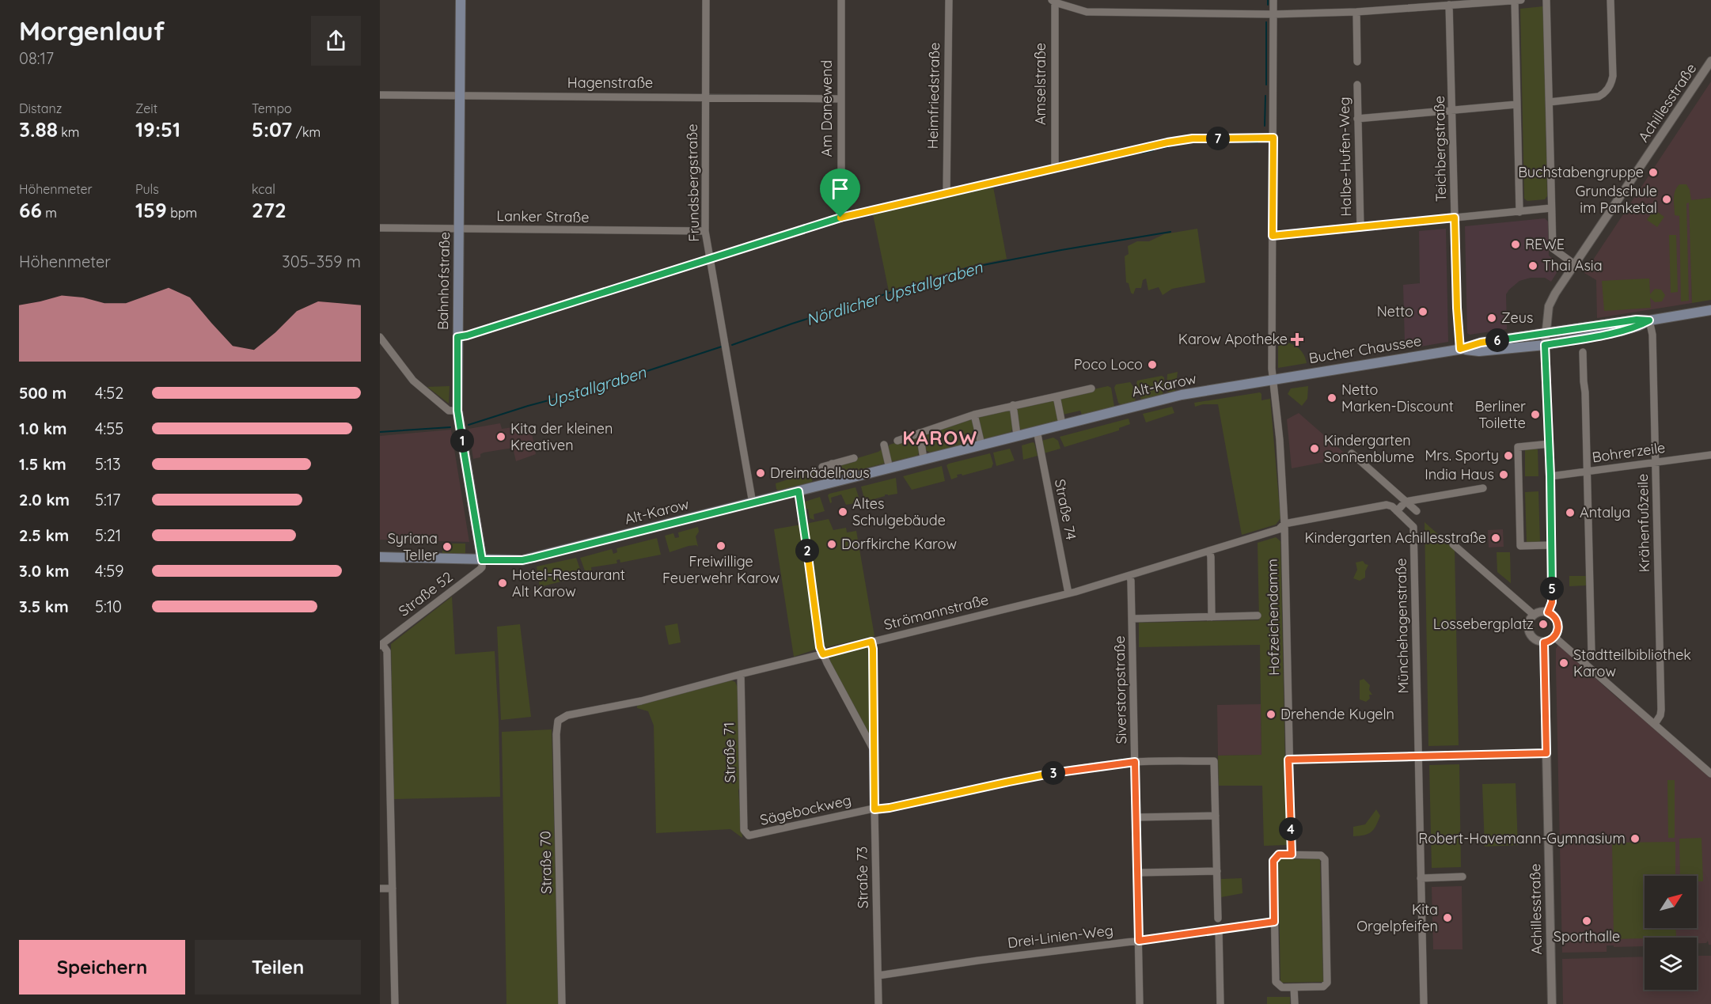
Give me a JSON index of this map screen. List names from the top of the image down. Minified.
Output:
{"streets":{"main road":["Bahnhofstraße","Bucher Chaussee","Alt-Karow"],"street":["Hagenstraße","Amselstraße","Heimfriedstraße","Achillesstraße","Am Danewend","Teichbergstraße","Halbe-Hufen-Weg","Frundsbergstraße","Lanker Straße","Bohrerzeile","Straße 74","Krähenfußzeile","Straße 52","Strömannstraße","Hofzeichendamm","Münchehagenstraße","Siverstorpstraße","Straße 71","Sägebockweg","Straße 70","Straße 73","Drei-Linien-Weg"]},"crossings":[["Hagenstraße","Am Danewend"],["Hagenstraße","Frundsbergstraße"],["Hagenstraße","Bahnhofstraße"],["Achillesstraße","Bucher Chaussee"],["Achillesstraße","Bohrerzeile"],["Teichbergstraße","Bucher Chaussee"],["Frundsbergstraße","Lanker Straße"],["Frundsbergstraße","Alt-Karow"],["Lanker Straße","Bahnhofstraße"],["Bahnhofstraße","Alt-Karow"],["Bahnhofstraße","Straße 52"],["Bucher Chaussee","Alt-Karow"],["Bucher Chaussee","Krähenfußzeile"],["Bucher Chaussee","Hofzeichendamm"],["Alt-Karow","Straße 74"],["Alt-Karow","Straße 52"],["Alt-Karow","Hofzeichendamm"],["Alt-Karow","Straße 73"],["Bohrerzeile","Krähenfußzeile"],["Straße 74","Strömannstraße"],["Strömannstraße","Hofzeichendamm"],["Strömannstraße","Münchehagenstraße"],["Strömannstraße","Siverstorpstraße"],["Strömannstraße","Straße 71"],["Strömannstraße","Straße 70"],["Strömannstraße","Straße 73"],["Siverstorpstraße","Sägebockweg"],["Siverstorpstraße","Drei-Linien-Weg"],["Straße 71","Sägebockweg"],["Sägebockweg","Straße 73"],["Straße 73","Drei-Linien-Weg"]],"districts":["KAROW"],"water":["Nördlicher Upstallgraben","Upstallgraben"],"places":{"other":["Buchstabengruppe","Grundschule im Panketal","REWE","Thai Asia","Netto","Zeus","Poco Loco","Netto Marken-Discount","Berliner Toilette","Kita der kleinen Kreativen","Kindergarten Sonnenblume","Mrs. Sporty","Dreimädelhaus","India Haus","Altes Schulgebäude","Antalya","Kindergarten Achillesstraße","Dorfkirche Karow","Freiwillige Feuerwehr Karow","Syriana Teller","Hotel-Restaurant Alt Karow","Lossebergplatz","Stadtteilbibliothek Karow","Drehende Kugeln","Robert-Havemann-Gymnasium","Kita Orgelpfeifen","Sporthalle"],"health":["Karow Apotheke"]},"north":"top right","page":{"heading":["Morgenlauf","08:17"],"stats":[["Distanz","3.88 km"],["Zeit","19:51"],["Tempo","5:07 /km"],["Höhenmeter","66 m"],["Puls","159 bpm"],["kcal","272"]],"pins":["7","6","1","2","5","3","4"],"chart":["Höhenmeter","305–359 m"],"list":[{"name":"500 m","note":"4:52"},{"name":"1.0 km","note":"4:55"},{"name":"1.5 km","note":"5:13"},{"name":"2.0 km","note":"5:17"},{"name":"2.5 km","note":"5:21"},{"name":"3.0 km","note":"4:59"},{"name":"3.5 km","note":"5:10"}],"buttons":["Speichern","Teilen"]}}
